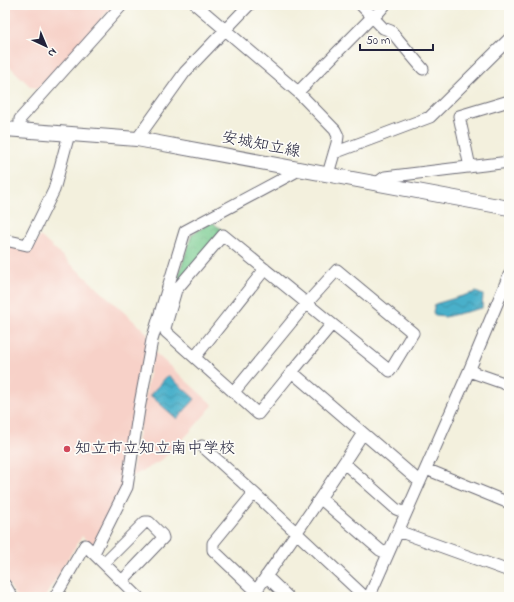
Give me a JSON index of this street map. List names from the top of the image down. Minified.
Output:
{"streets":{"main road":["安城知立線"]},"places":["知立市立知立南中学校"],"scale_bar":"50 m","north":"bottom right"}
